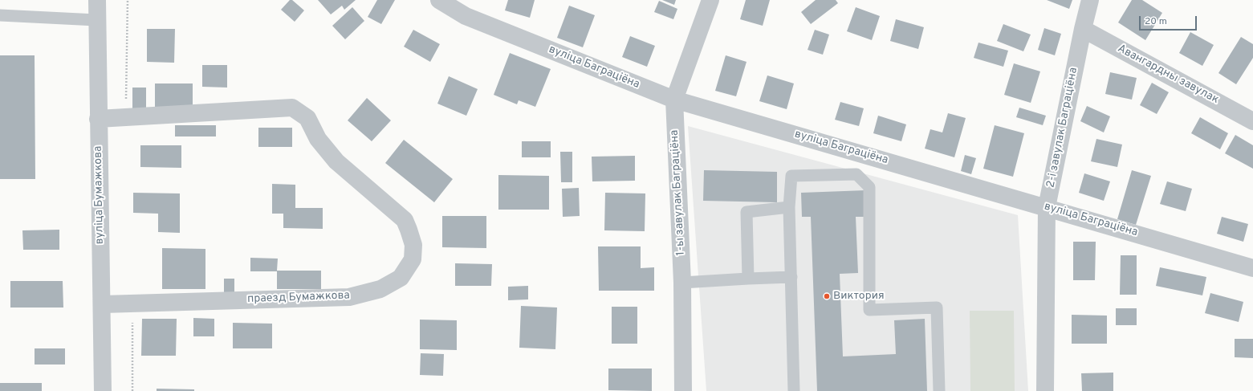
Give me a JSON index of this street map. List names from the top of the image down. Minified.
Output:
{"streets":{"street":["вуліца Баграціёна","Авангардны завулак","2-і завулак Баграціёна","1-ы завулак Баграціёна","вуліца Бумажкова","праезд Бумажкова"]},"crossings":[["вуліца Баграціёна","2-і завулак Баграціёна"],["вуліца Баграціёна","1-ы завулак Баграціёна"],["Авангардны завулак","2-і завулак Баграціёна"],["вуліца Бумажкова","праезд Бумажкова"]],"places":["Виктория"],"scale_bar":"20 m"}
